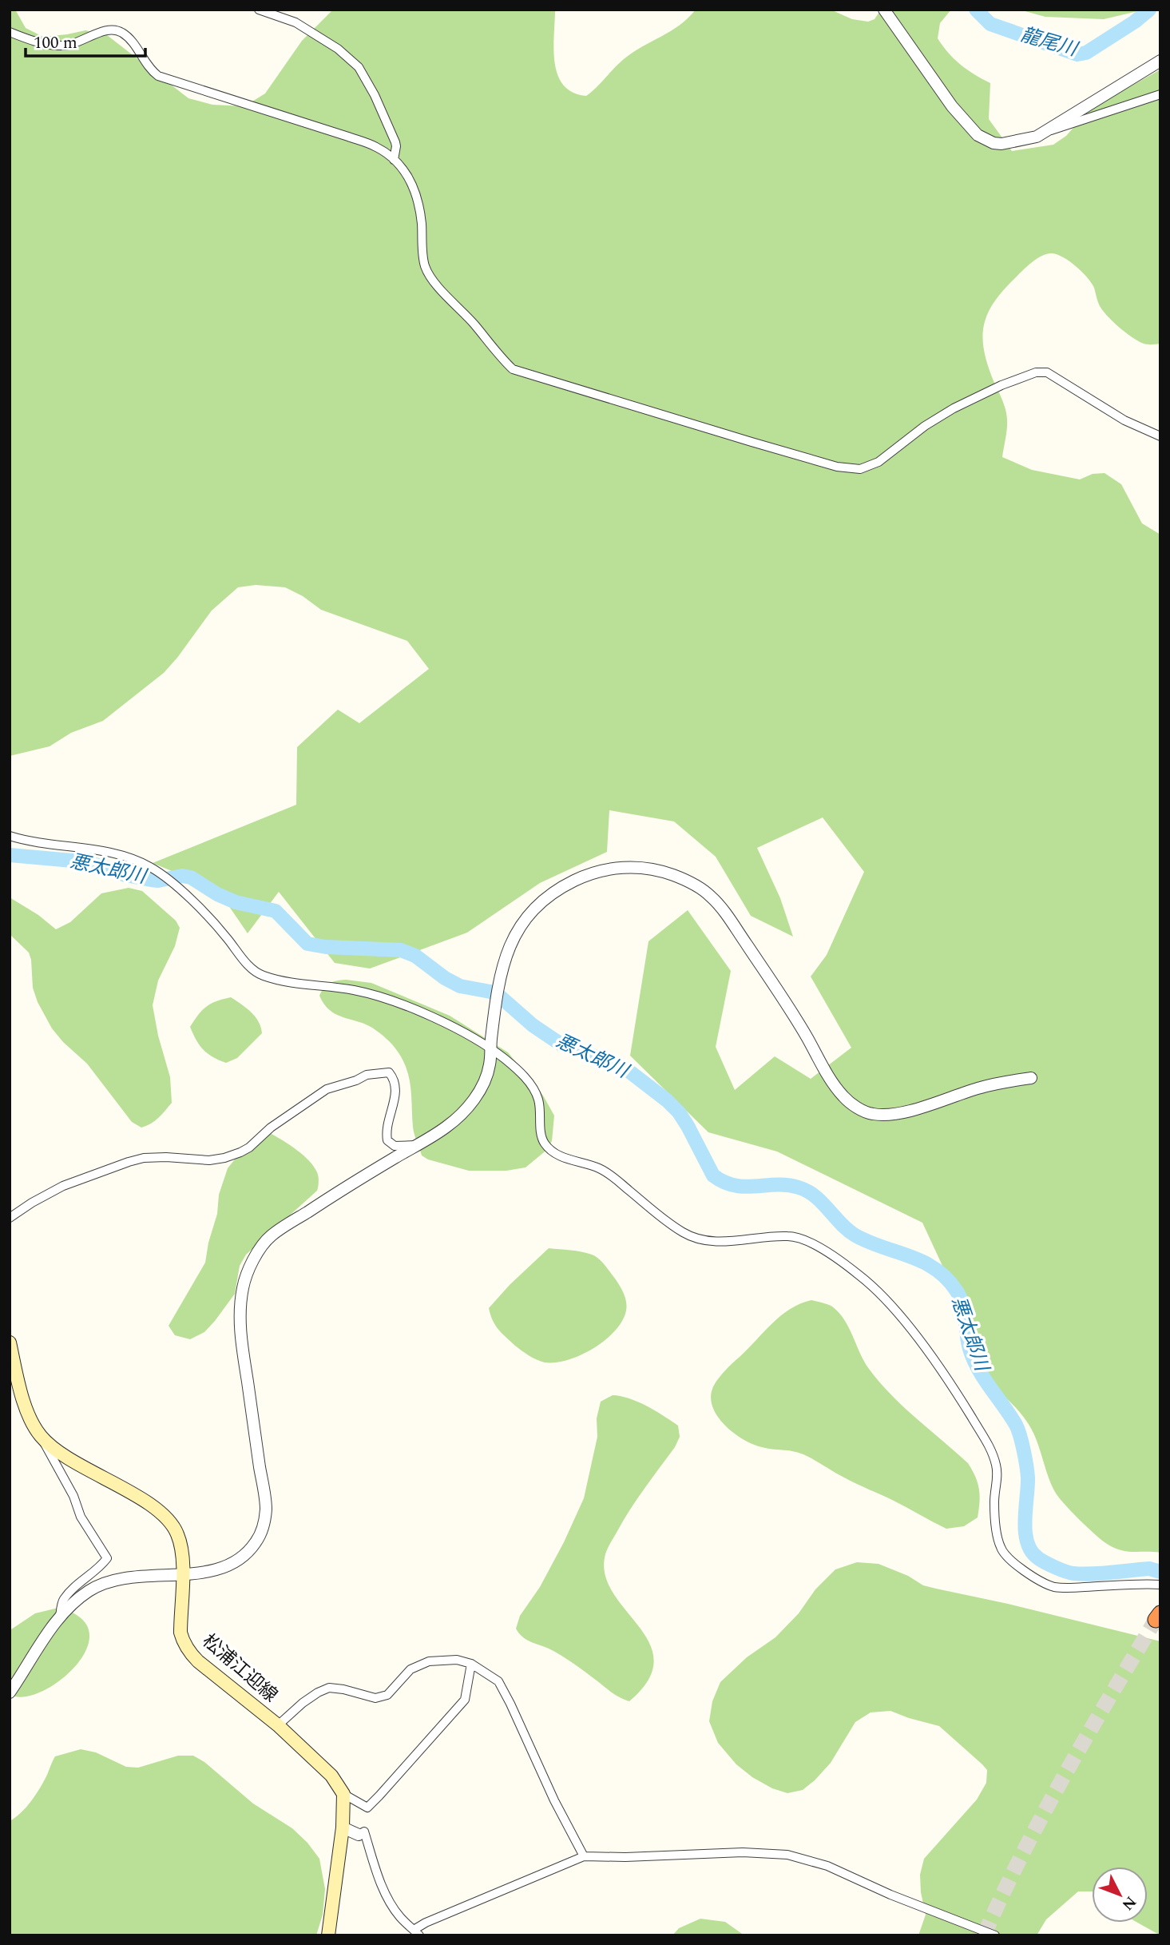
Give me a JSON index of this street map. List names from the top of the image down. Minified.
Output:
{"streets":{"main road":["松浦江迎線"]},"water":["龍尾川","悪太郎川"],"scale_bar":"100 m","north":"bottom right"}
